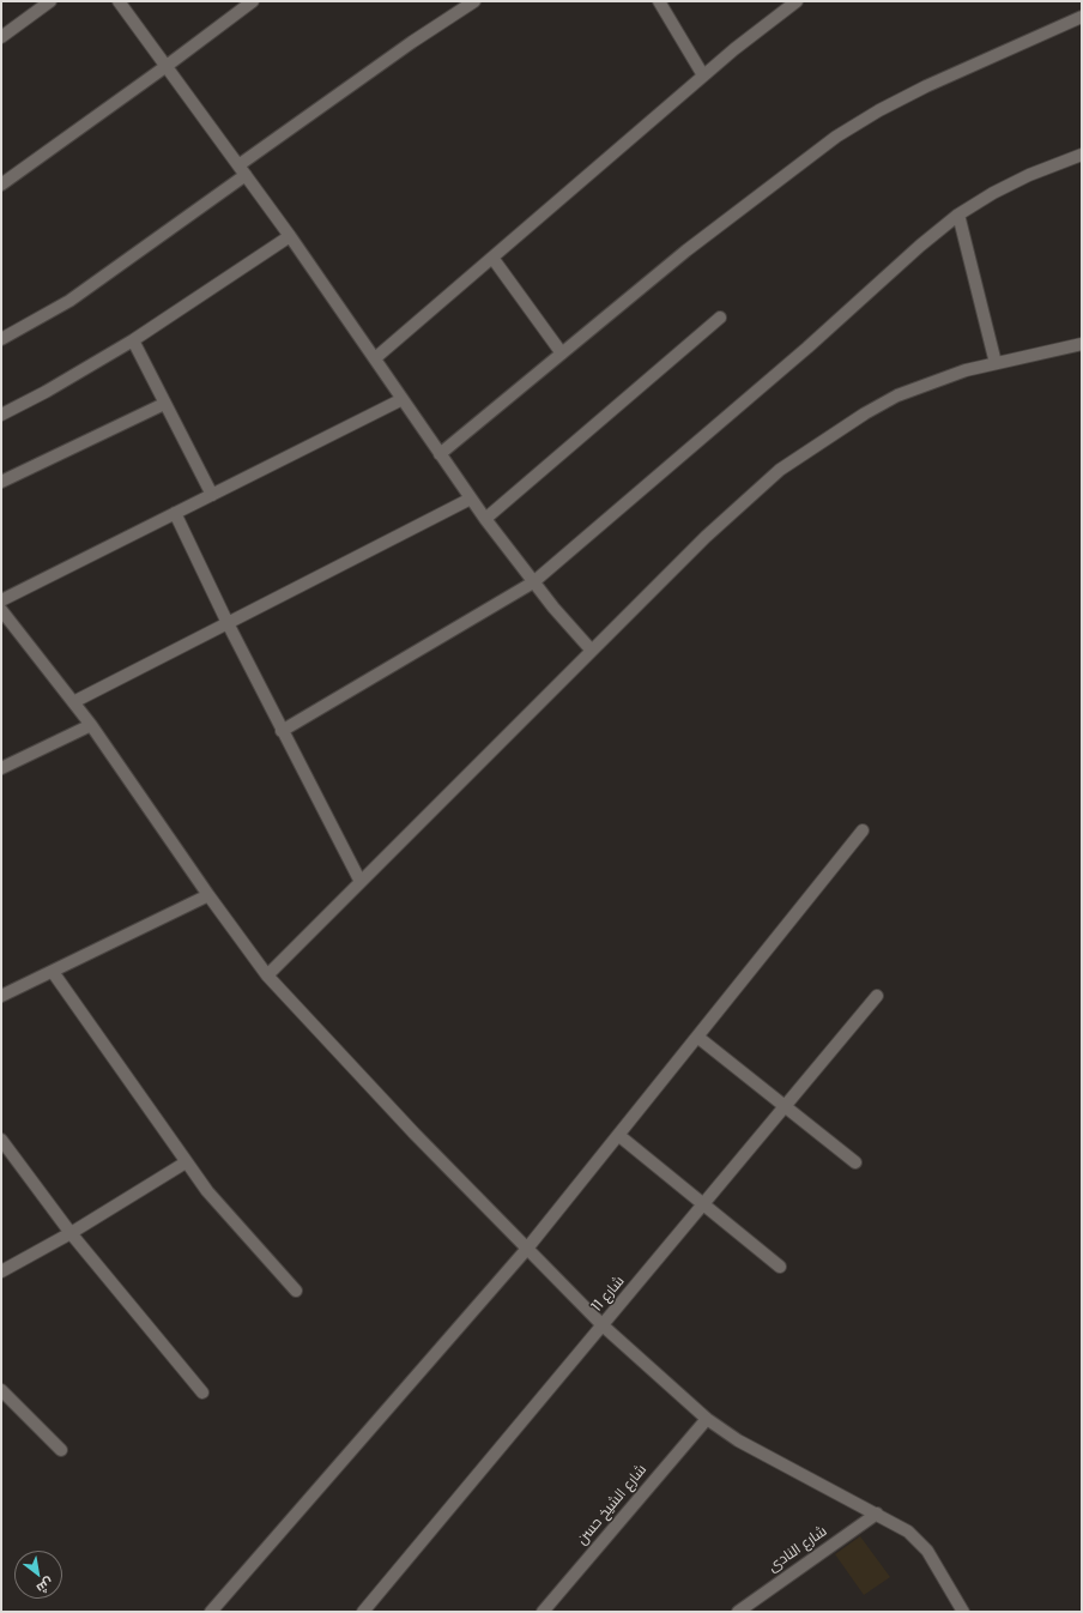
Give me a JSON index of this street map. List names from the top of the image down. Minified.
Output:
{"streets":{"street":["شارع 11","شارع الشيخ حسن","شارع النادى"]},"north":"bottom right"}
